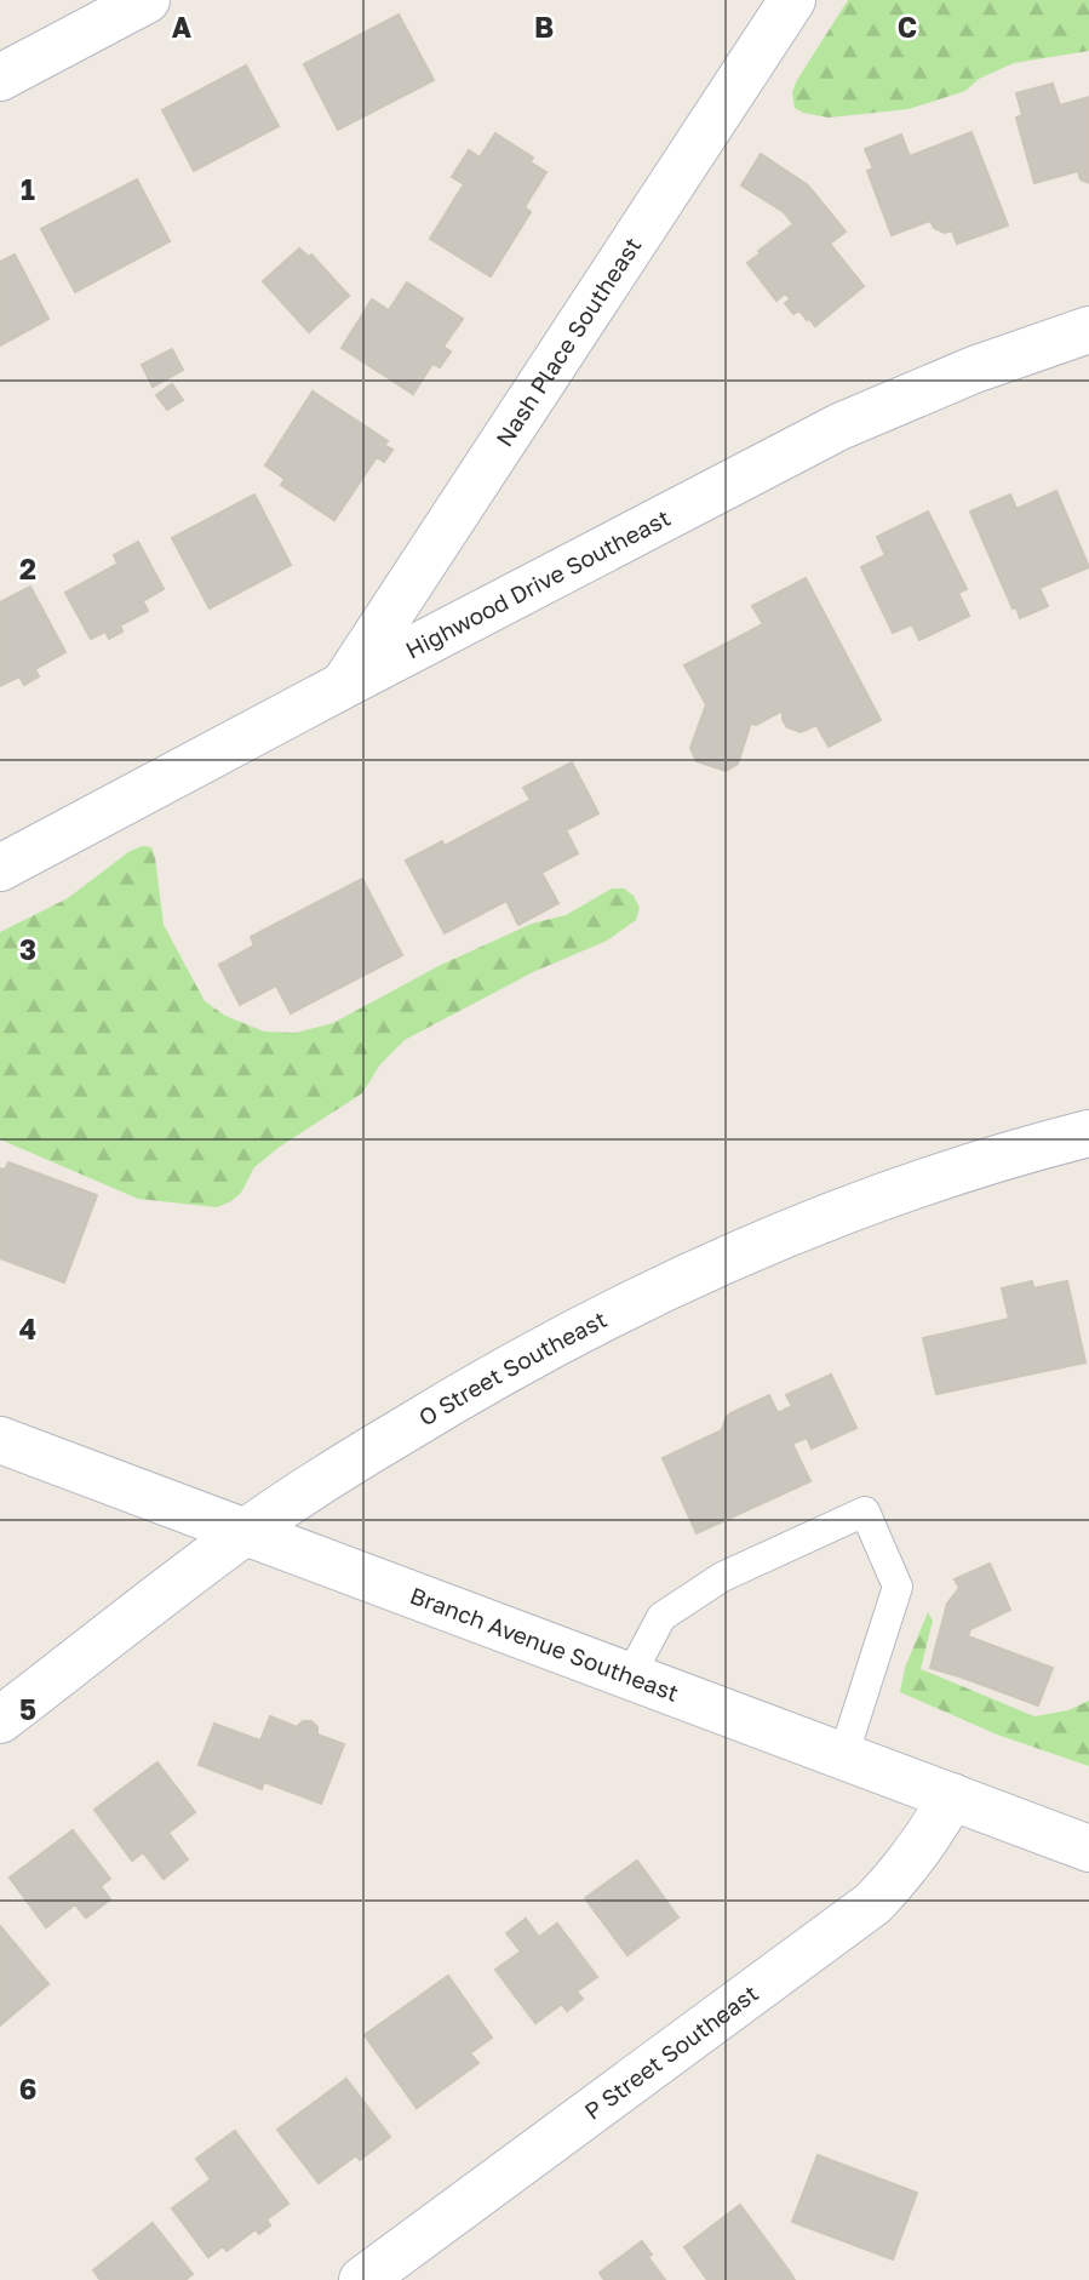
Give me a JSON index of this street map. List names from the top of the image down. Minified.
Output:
{"streets":{"street":["Nash Place Southeast","Highwood Drive Southeast","O Street Southeast","Branch Avenue Southeast","P Street Southeast"]},"crossings":[["Nash Place Southeast","Highwood Drive Southeast"],["O Street Southeast","Branch Avenue Southeast"],["Branch Avenue Southeast","P Street Southeast"]],"grid":{"columns":["A","B","C"],"rows":["1","2","3","4","5","6"]}}
